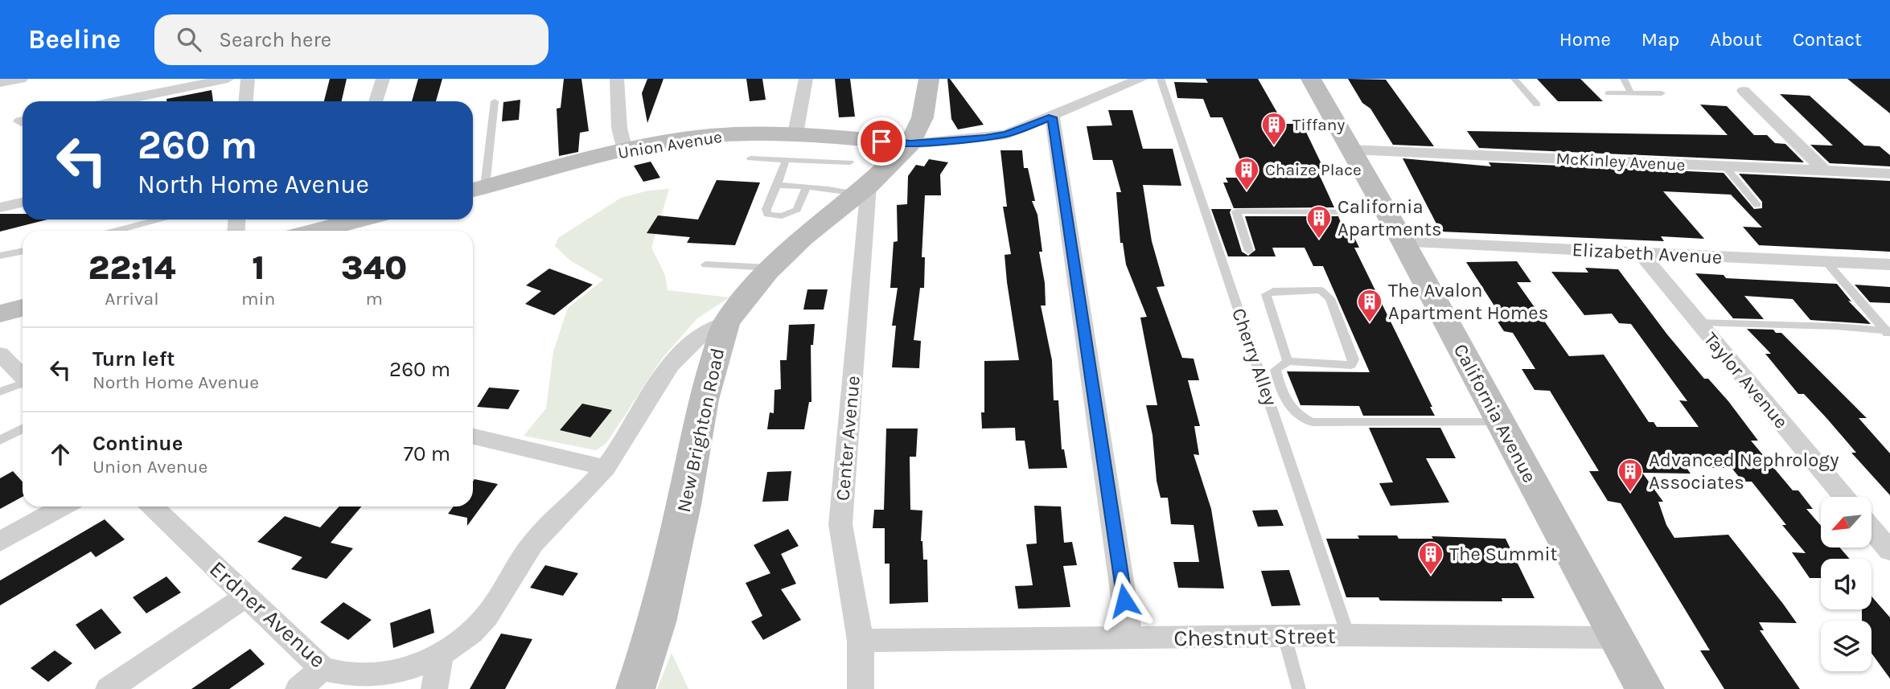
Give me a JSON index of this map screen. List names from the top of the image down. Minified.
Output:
{"streets":{"street":["Union Avenue","McKinley Avenue","Elizabeth Avenue","Taylor Avenue","California Avenue","New Brighton Road","Center Avenue","Erdner Avenue","Chestnut Street"],"lane":["Cherry Alley"]},"crossings":[["Union Avenue","New Brighton Road"],["McKinley Avenue","California Avenue"],["Elizabeth Avenue","Taylor Avenue"],["Elizabeth Avenue","California Avenue"],["Cherry Alley","Chestnut Street"],["California Avenue","Chestnut Street"],["New Brighton Road","Center Avenue"],["Center Avenue","Chestnut Street"]],"places":{"building":["Tiffany","Chaize Place","California Apartments","The Avalon Apartment Homes","Advanced Nephrology Associates","The Summit"]},"north":"bottom left","page":{"header":"Beeline","search":"Search here","nav":["Home","Map","About","Contact"],"turn":["260 m","North Home Avenue"],"eta":["22:14","Arrival","1","min","340","m"],"list":[{"name":"Turn left","note":"North Home Avenue","value":"260 m"},{"name":"Continue","note":"Union Avenue","value":"70 m"}]}}
